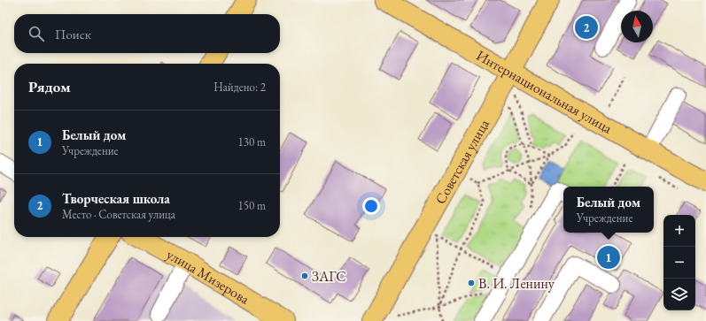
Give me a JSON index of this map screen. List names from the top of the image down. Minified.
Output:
{"streets":{"main road":["Интернациональная улица","Советская улица","улица Мизерова"]},"crossings":[["Интернациональная улица","Советская улица"]],"places":["ЗАГС","В. И. Ленину"],"north":"top","page":{"pins":["2","1"],"search":"Поиск","heading":["Рядом","Найдено: 2"],"list":[{"mark":"1","name":"Белый дом","note":"Учреждение","value":"130 m"},{"mark":"2","name":"Творческая школа","note":"Место · Советская улица","value":"150 m"}],"popup":["Белый дом","Учреждение"],"map_buttons":["+","−"]}}
